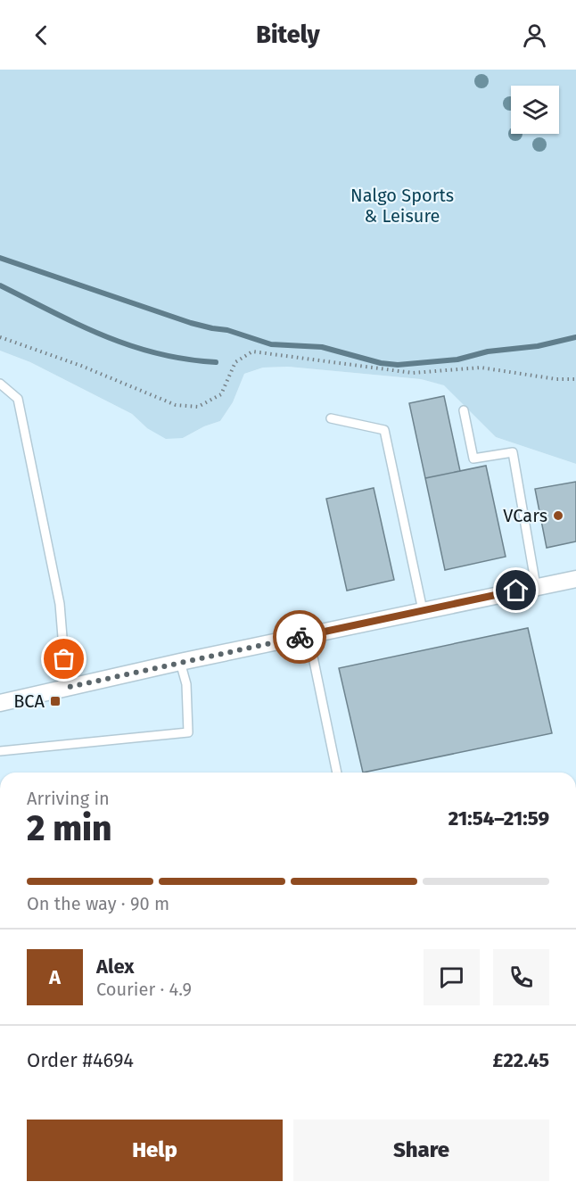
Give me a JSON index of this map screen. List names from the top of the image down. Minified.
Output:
{"parks":["Nalgo Sports & Leisure"],"places":{"other":["VCars"],"transit":["BCA"]},"page":{"header":"Bitely","heading":["2 min","Arriving in","21:54–21:59"],"panel":["Alex","Courier · 4.9","Order #4694","£22.45"],"bar":"On the way · 90 m","round":"A","buttons":["Help","Share"]}}
